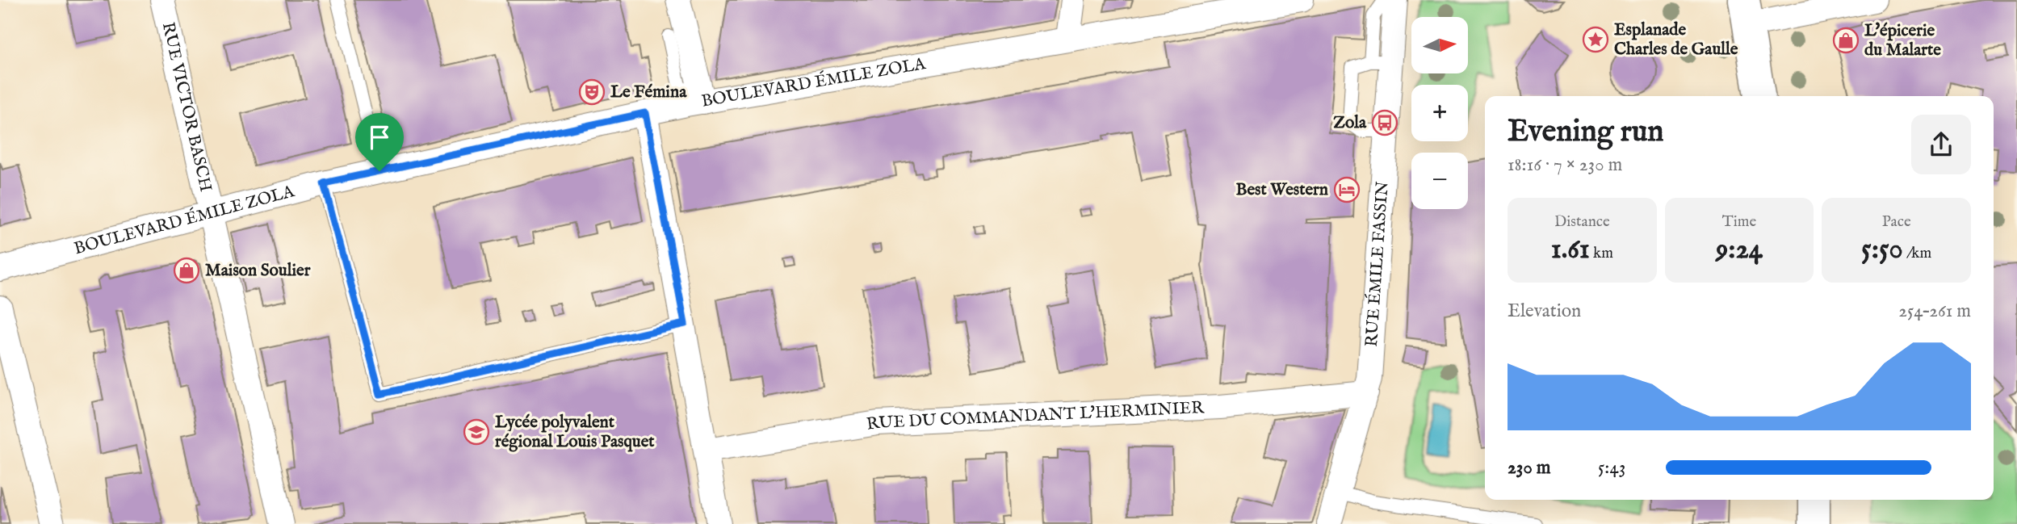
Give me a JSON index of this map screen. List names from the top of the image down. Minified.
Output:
{"streets":{"street":["BOULEVARD ÉMILE ZOLA","RUE VICTOR BASCH","RUE ÉMILE FASSIN","RUE DU COMMANDANT L'HERMINIER"]},"crossings":[["BOULEVARD ÉMILE ZOLA","RUE VICTOR BASCH"],["RUE ÉMILE FASSIN","RUE DU COMMANDANT L'HERMINIER"]],"places":{"place":["Esplanade Charles de Gaulle"],"shop":["L'épicerie du Malarte","Maison Soulier"],"theatre":["Le Fémina"],"bus stop":["Zola"],"hotel":["Best Western"],"school or university":["Lycée polyvalent régional Louis Pasquet"]},"north":"right","page":{"map_buttons":["+","−"],"heading":["Evening run","18:16 · 7 × 230 m"],"stats":[["Distance","1.61 km"],["Time","9:24"],["Pace","5:50 /km"]],"chart":["Elevation","254–261 m"],"list":[{"name":"230 m","note":"5:43"}]}}
